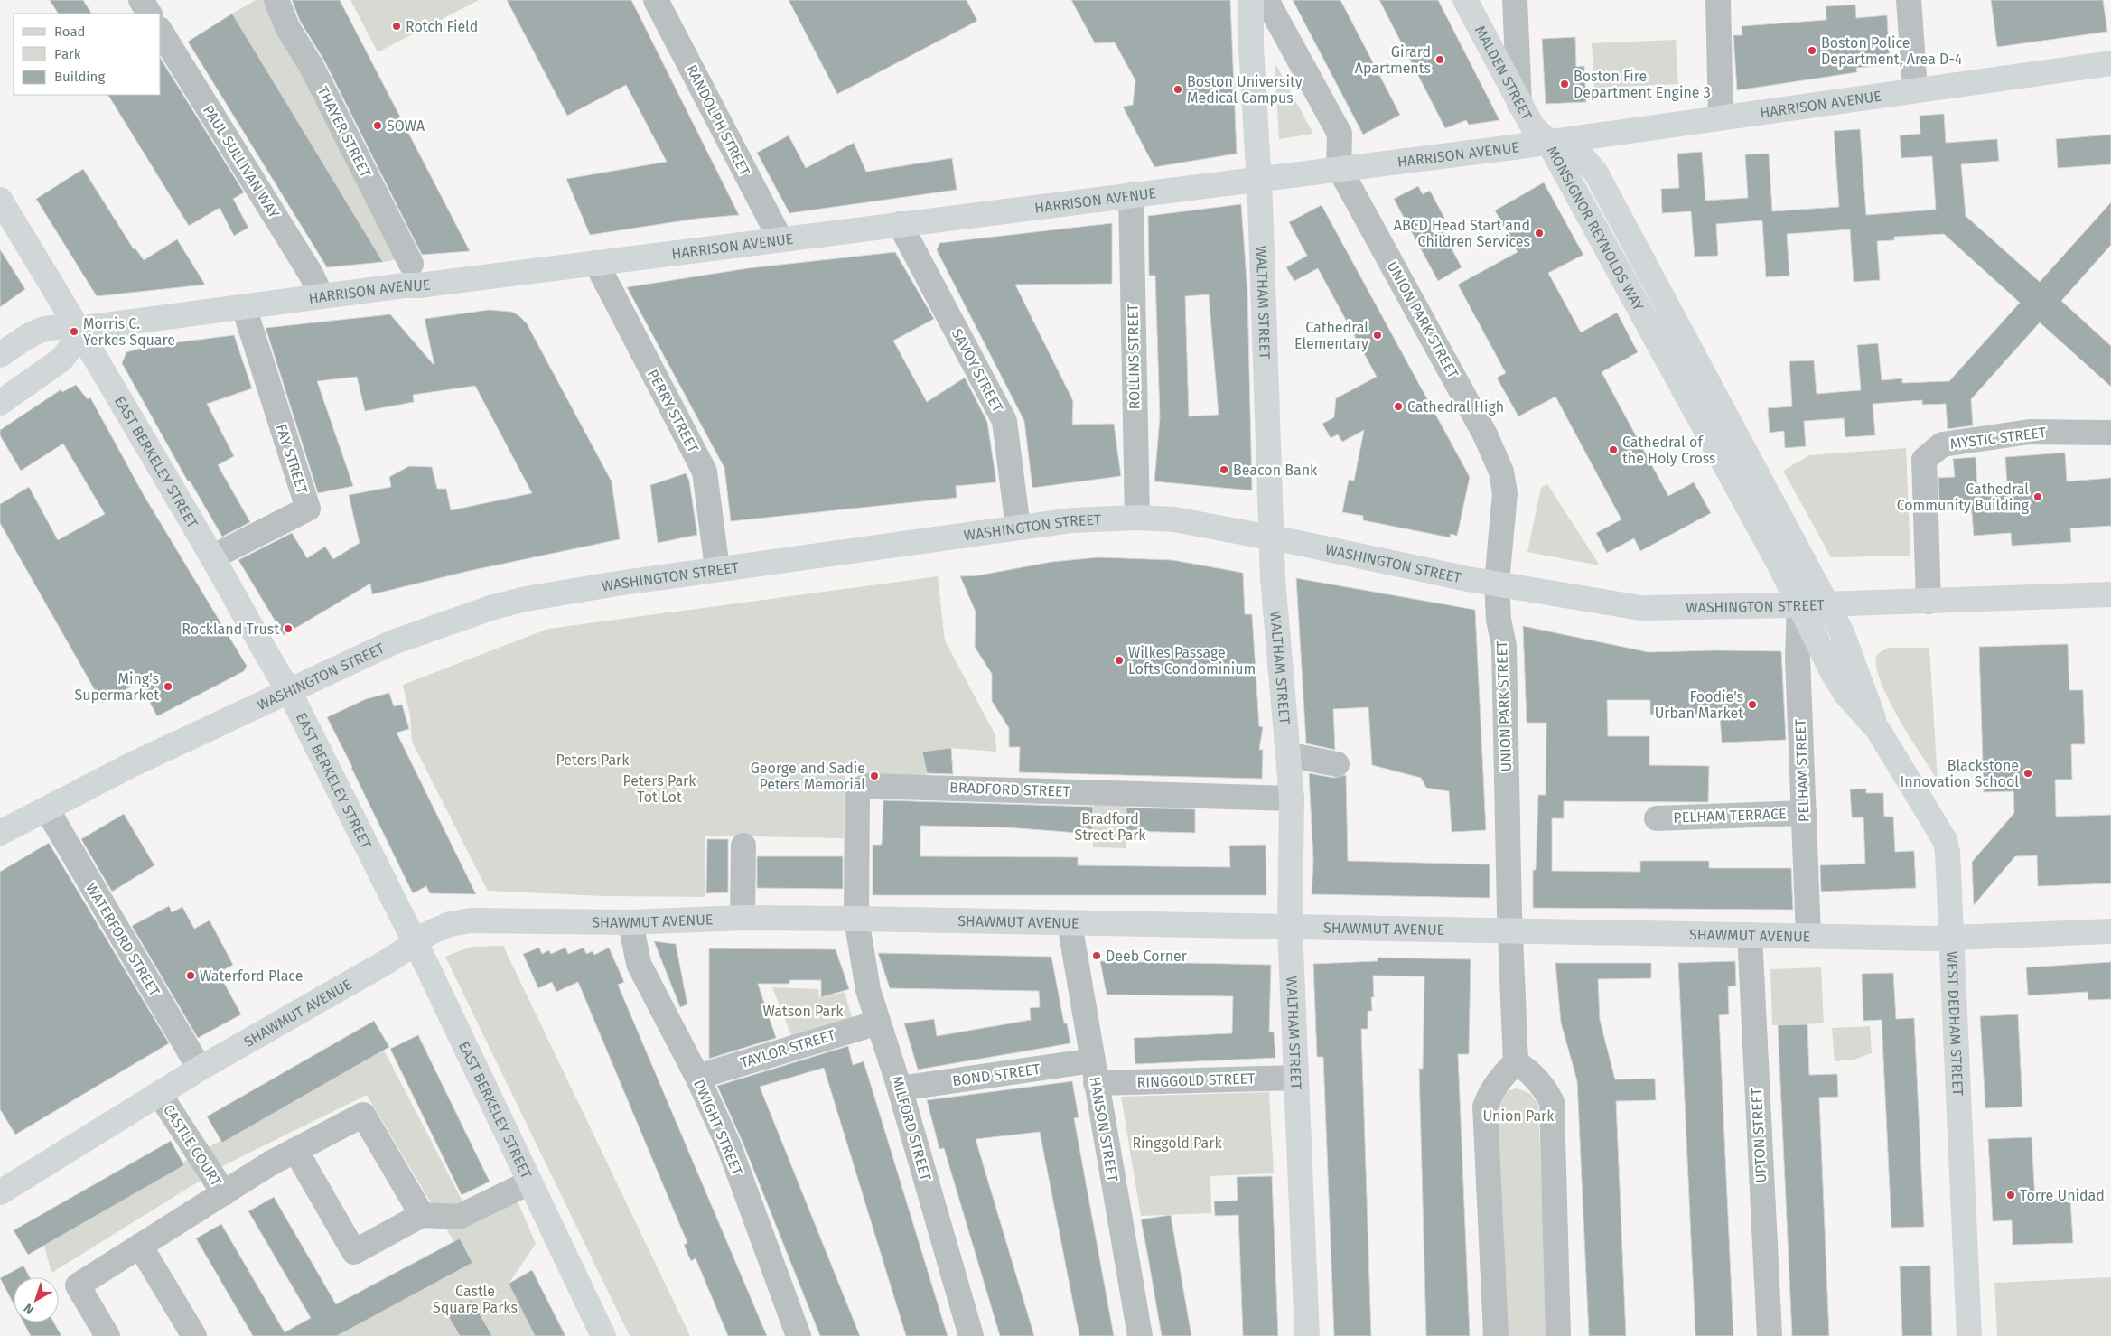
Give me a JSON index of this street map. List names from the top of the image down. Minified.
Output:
{"streets":{"main road":["MALDEN STREET","HARRISON AVENUE","MONSIGNOR REYNOLDS WAY","WALTHAM STREET","EAST BERKELEY STREET","WASHINGTON STREET","SHAWMUT AVENUE","WEST DEDHAM STREET"],"street":["RANDOLPH STREET","THAYER STREET","PAUL SULLIVAN WAY","UNION PARK STREET","ROLLINS STREET","SAVOY STREET","PERRY STREET","MYSTIC STREET","FAY STREET","PELHAM STREET","BRADFORD STREET","PELHAM TERRACE","WATERFORD STREET","TAYLOR STREET","BOND STREET","RINGGOLD STREET","DWIGHT STREET","MILFORD STREET","HANSON STREET","UPTON STREET","CASTLE COURT"]},"crossings":[["MALDEN STREET","HARRISON AVENUE"],["MALDEN STREET","MONSIGNOR REYNOLDS WAY"],["HARRISON AVENUE","RANDOLPH STREET"],["HARRISON AVENUE","PAUL SULLIVAN WAY"],["HARRISON AVENUE","MONSIGNOR REYNOLDS WAY"],["HARRISON AVENUE","WALTHAM STREET"],["HARRISON AVENUE","UNION PARK STREET"],["HARRISON AVENUE","ROLLINS STREET"],["HARRISON AVENUE","SAVOY STREET"],["HARRISON AVENUE","PERRY STREET"],["HARRISON AVENUE","FAY STREET"],["HARRISON AVENUE","EAST BERKELEY STREET"],["MONSIGNOR REYNOLDS WAY","WASHINGTON STREET"],["MONSIGNOR REYNOLDS WAY","PELHAM STREET"],["MONSIGNOR REYNOLDS WAY","WEST DEDHAM STREET"],["WALTHAM STREET","WASHINGTON STREET"],["WALTHAM STREET","BRADFORD STREET"],["WALTHAM STREET","SHAWMUT AVENUE"],["WALTHAM STREET","RINGGOLD STREET"],["UNION PARK STREET","WASHINGTON STREET"],["UNION PARK STREET","SHAWMUT AVENUE"],["ROLLINS STREET","WASHINGTON STREET"],["SAVOY STREET","WASHINGTON STREET"],["PERRY STREET","WASHINGTON STREET"],["MYSTIC STREET","WASHINGTON STREET"],["FAY STREET","EAST BERKELEY STREET"],["EAST BERKELEY STREET","WASHINGTON STREET"],["EAST BERKELEY STREET","SHAWMUT AVENUE"],["WASHINGTON STREET","PELHAM STREET"],["WASHINGTON STREET","WATERFORD STREET"],["WASHINGTON STREET","WEST DEDHAM STREET"],["PELHAM STREET","PELHAM TERRACE"],["PELHAM STREET","SHAWMUT AVENUE"],["PELHAM STREET","WEST DEDHAM STREET"],["BRADFORD STREET","SHAWMUT AVENUE"],["BRADFORD STREET","MILFORD STREET"],["SHAWMUT AVENUE","WATERFORD STREET"],["SHAWMUT AVENUE","WEST DEDHAM STREET"],["SHAWMUT AVENUE","DWIGHT STREET"],["SHAWMUT AVENUE","MILFORD STREET"],["SHAWMUT AVENUE","HANSON STREET"],["SHAWMUT AVENUE","UPTON STREET"],["SHAWMUT AVENUE","CASTLE COURT"],["TAYLOR STREET","DWIGHT STREET"],["TAYLOR STREET","MILFORD STREET"],["BOND STREET","RINGGOLD STREET"],["BOND STREET","MILFORD STREET"],["BOND STREET","HANSON STREET"],["RINGGOLD STREET","HANSON STREET"]],"parks":["Peters Park","Peters Park Tot Lot","Bradford Street Park","Watson Park","Union Park","Ringgold Park","Castle Square Parks"],"places":["Rotch Field","Boston Police Department, Area D-4","Girard Apartments","Boston Fire Department Engine 3","Boston University Medical Campus","SOWA","ABCD Head Start and Children Services","Morris C. Yerkes Square","Cathedral Elementary","Cathedral High","Cathedral of the Holy Cross","Beacon Bank","Cathedral Community Building","Rockland Trust","Wilkes Passage Lofts Condominium","Ming's Supermarket","Foodie's Urban Market","Blackstone Innovation School","George and Sadie Peters Memorial","Deeb Corner","Waterford Place","Torre Unidad"],"legend":["Road","Park","Building"],"north":"bottom left"}
